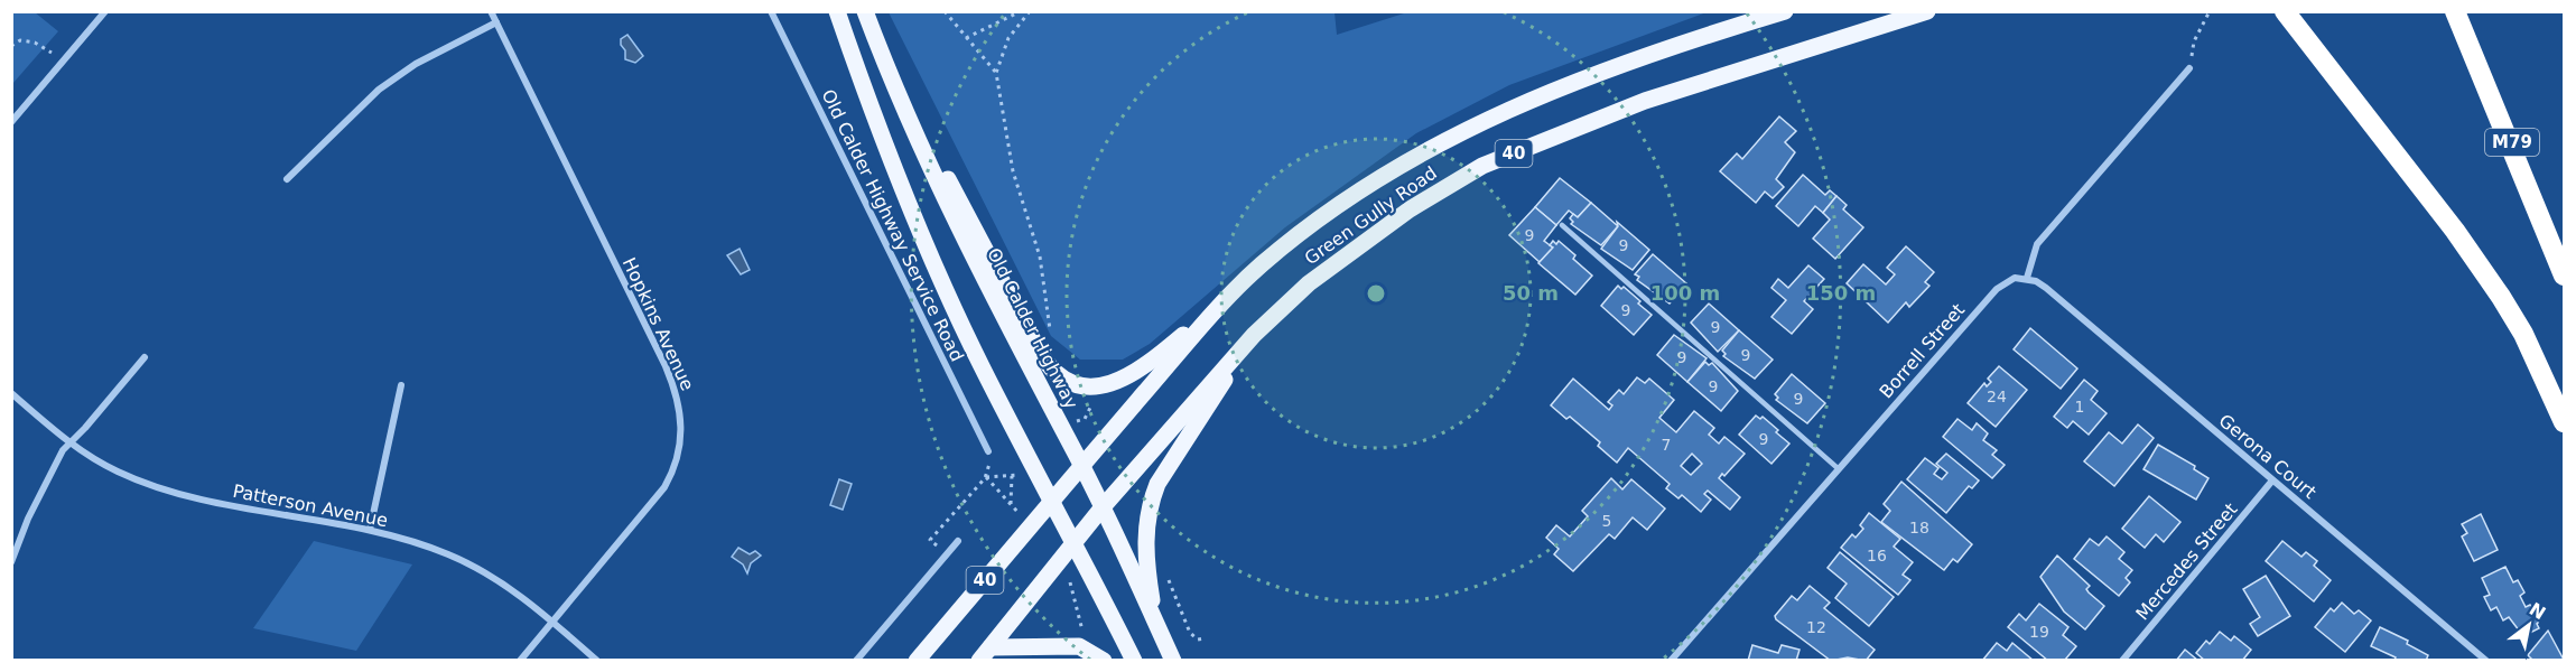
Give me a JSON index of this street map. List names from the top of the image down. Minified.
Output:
{"streets":{"highway":["M79"],"main road":["40","Green Gully Road","Old Calder Highway"],"street":["Old Calder Highway Service Road","Hopkins Avenue","Borrell Street","Gerona Court","Patterson Avenue","Mercedes Street"]},"crossings":[["Green Gully Road","Old Calder Highway"],["Hopkins Avenue","Patterson Avenue"],["Borrell Street","Gerona Court"],["Gerona Court","Mercedes Street"]],"house_numbers":["9","9","9","9","9","9","9","24","9","1","9","7","5","18","16","12","19"],"north":"top right","rings":["50 m","100 m","150 m"]}
